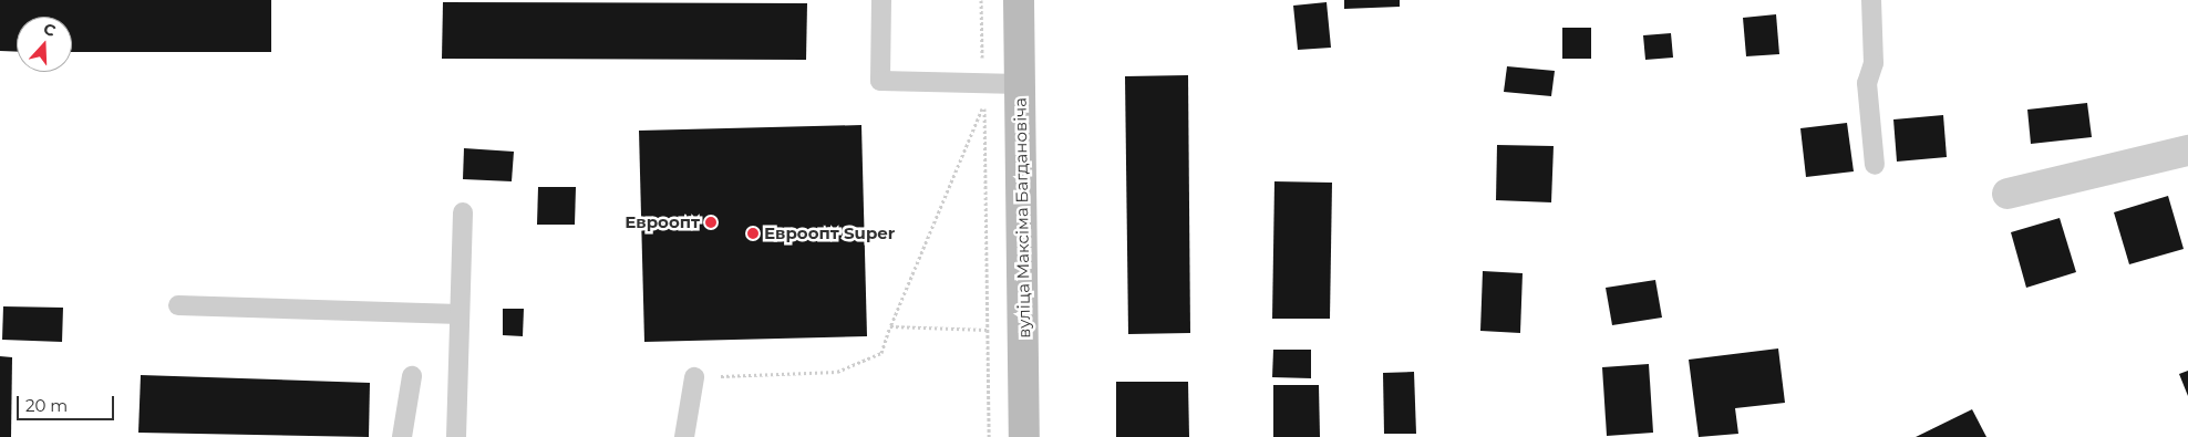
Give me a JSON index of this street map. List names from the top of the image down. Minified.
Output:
{"streets":{"main road":["вуліца Максіма Багдановіча"]},"places":["Евроопт","Евроопт Super"],"scale_bar":"20 m","north":"top"}
